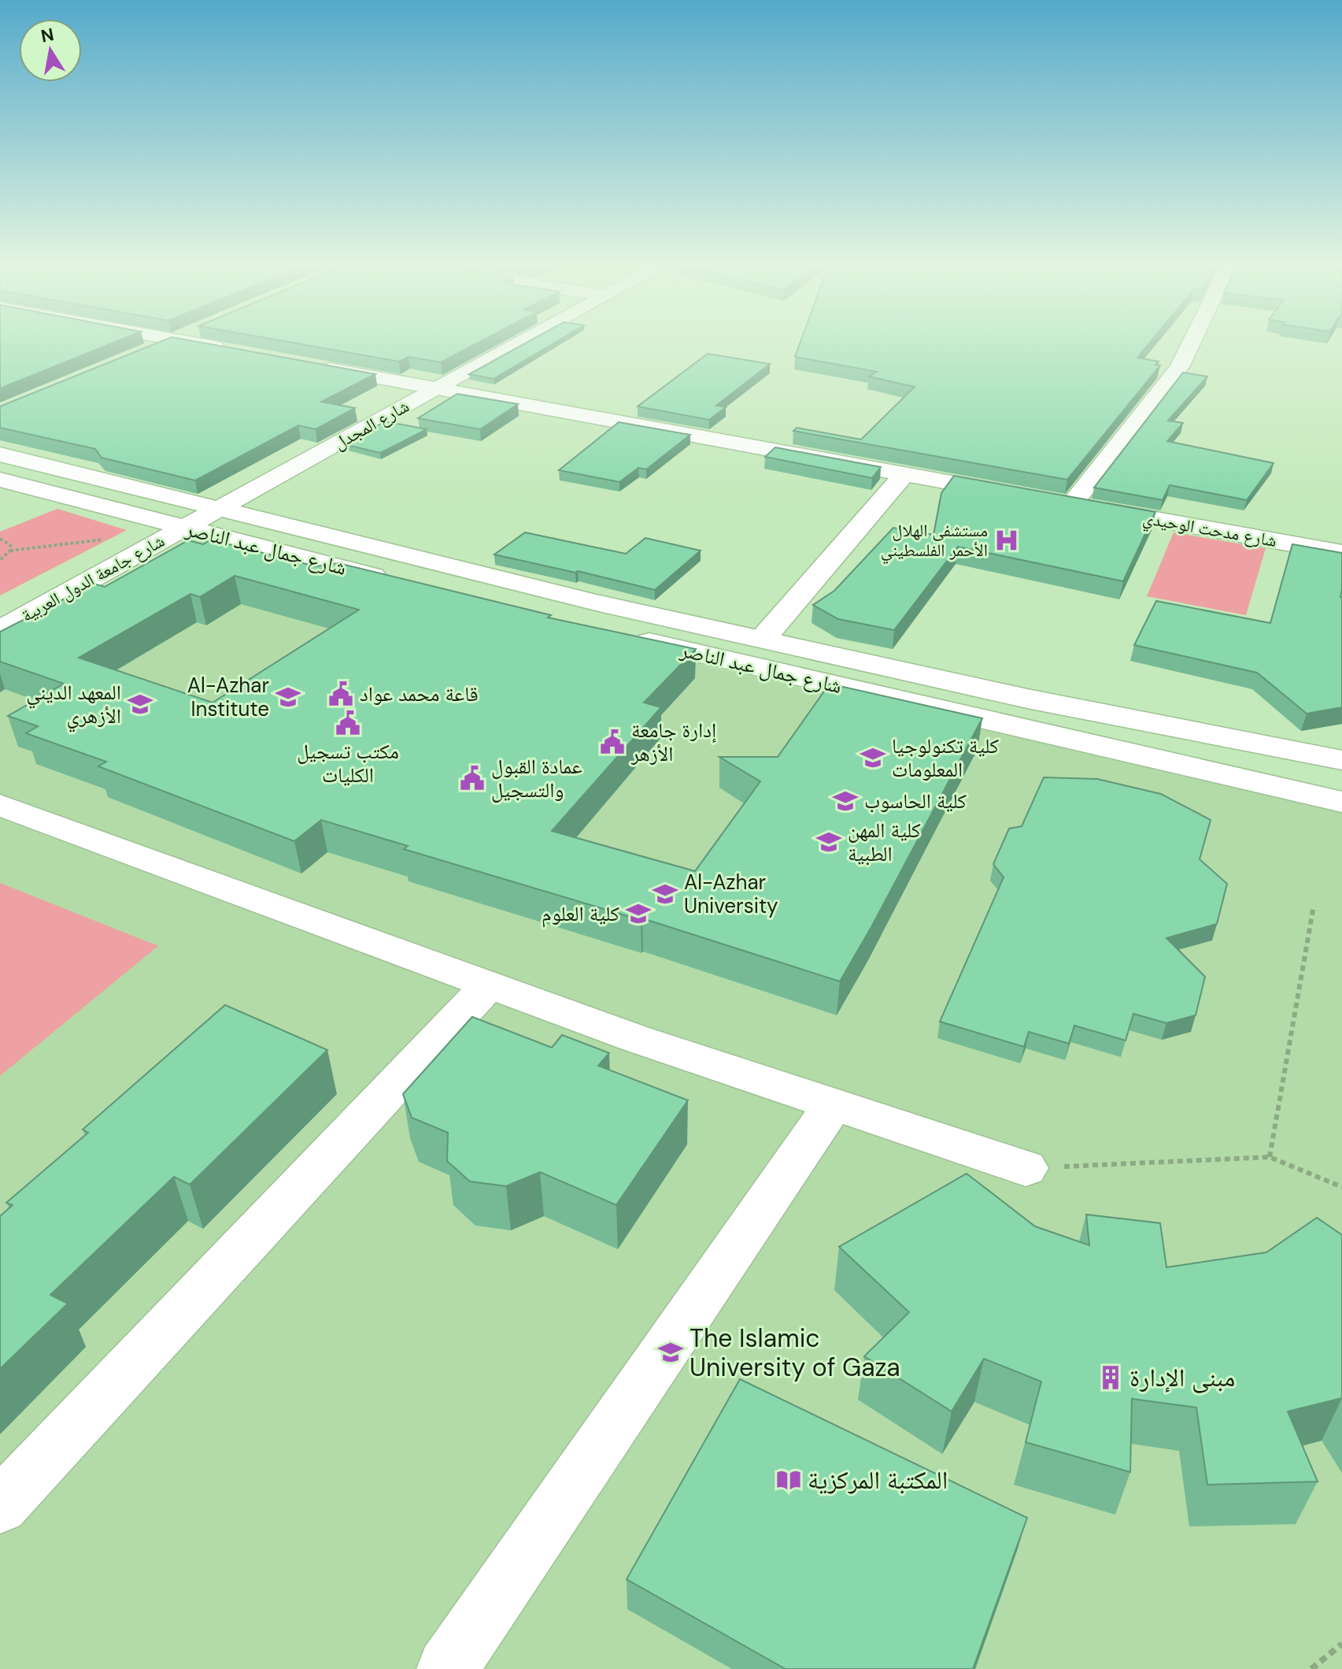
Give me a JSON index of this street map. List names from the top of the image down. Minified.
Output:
{"streets":{"main road":["شارع المجدل","شارع مدحت الوحيدي","شارع جمال عبد الناصر","شارع جامعة الدول العربية"]},"crossings":[["شارع المجدل","شارع جمال عبد الناصر"],["شارع المجدل","شارع جامعة الدول العربية"],["شارع جمال عبد الناصر","شارع جامعة الدول العربية"]],"places":{"hospital":["مستشفى الهلال الأحمر الفلسطيني"],"public building":["قاعة محمد عواد","مكتب تسجيل الكليات","إدارة جامعة الأزهر","عمادة القبول والتسجيل"],"school or university":["Al-Azhar Institute","المعهد الديني الأزهري","كلية تكنولوجيا المعلومات","كلية الحاسوب","كلية المهن الطبية","Al-Azhar University","كلية العلوم","The Islamic University of Gaza"],"building":["مبنى الإدارة"],"library":["المكتبة المركزية"]},"north":"top"}
